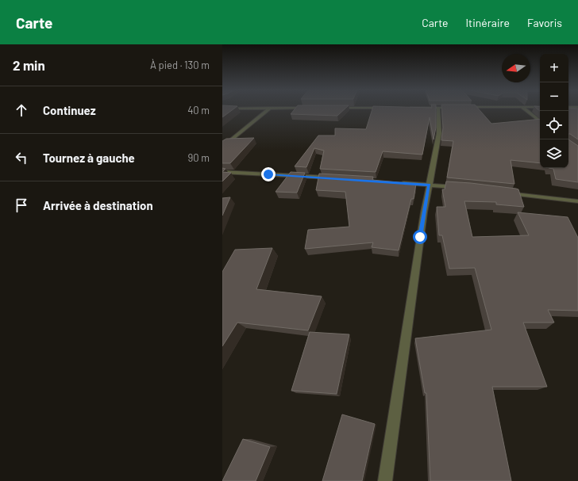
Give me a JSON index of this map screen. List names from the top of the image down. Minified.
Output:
{"north":"left","page":{"header":"Carte","nav":["Carte","Itinéraire","Favoris"],"heading":["2 min","À pied · 130 m"],"map_buttons":["+","−"],"list":[["Continuez","40 m"],["Tournez à gauche","90 m"],"Arrivée à destination"]}}
